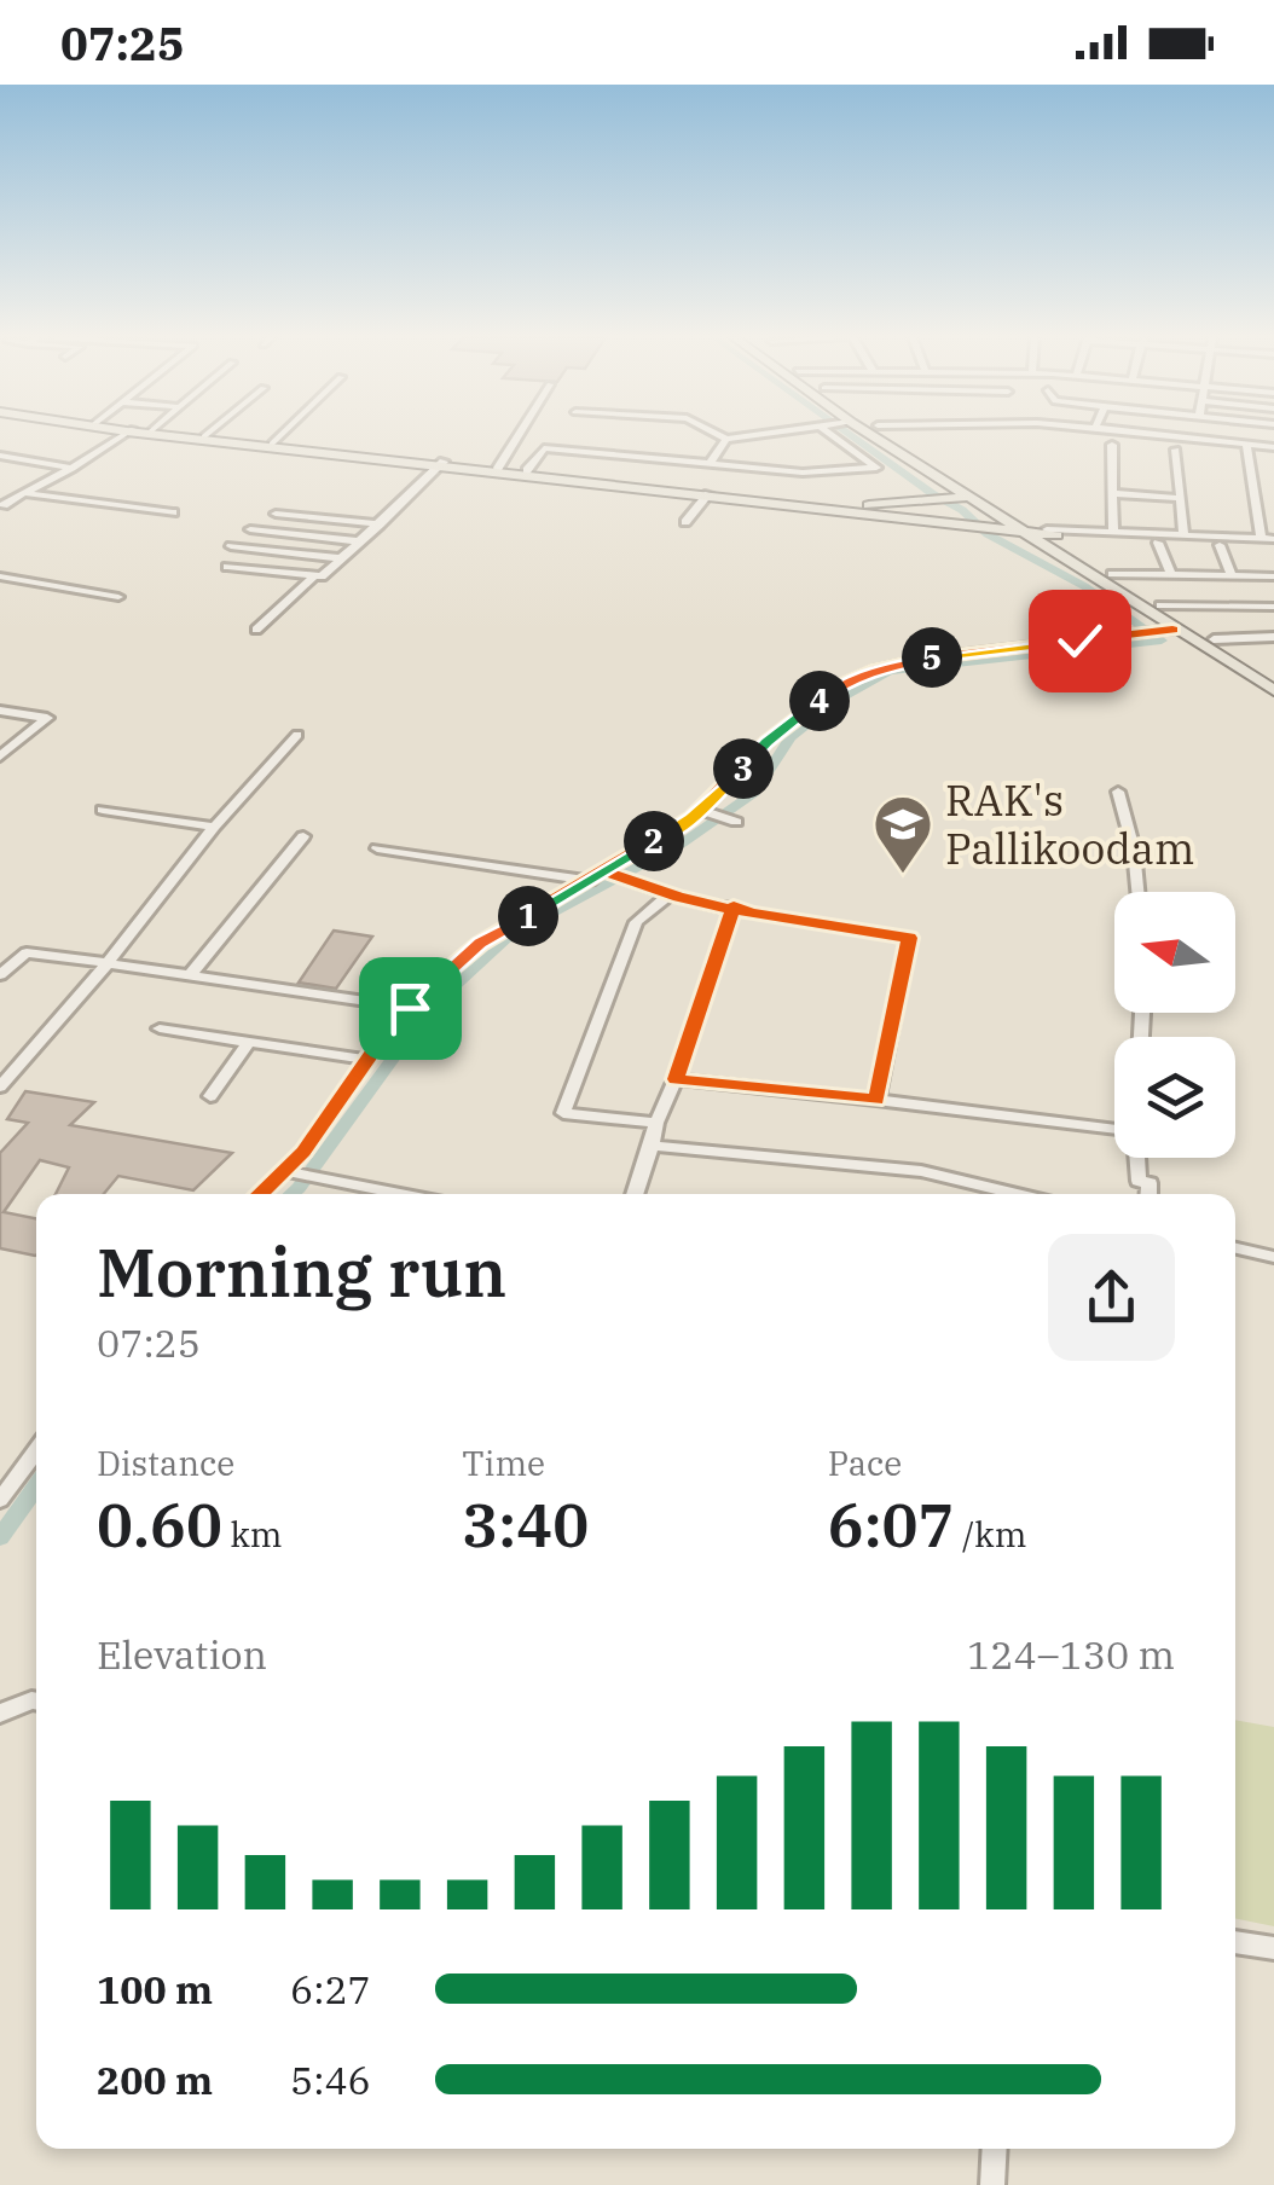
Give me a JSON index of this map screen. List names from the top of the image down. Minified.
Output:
{"places":{"school or university":["RAK's Pallikoodam"]},"north":"left","page":{"status":"07:25","pins":["5","4","3","2","1"],"heading":["Morning run","07:25"],"stats":[["Distance","0.60 km"],["Time","3:40"],["Pace","6:07 /km"]],"chart":["Elevation","124–130 m"],"list":[{"name":"100 m","note":"6:27"},{"name":"200 m","note":"5:46"}]}}
